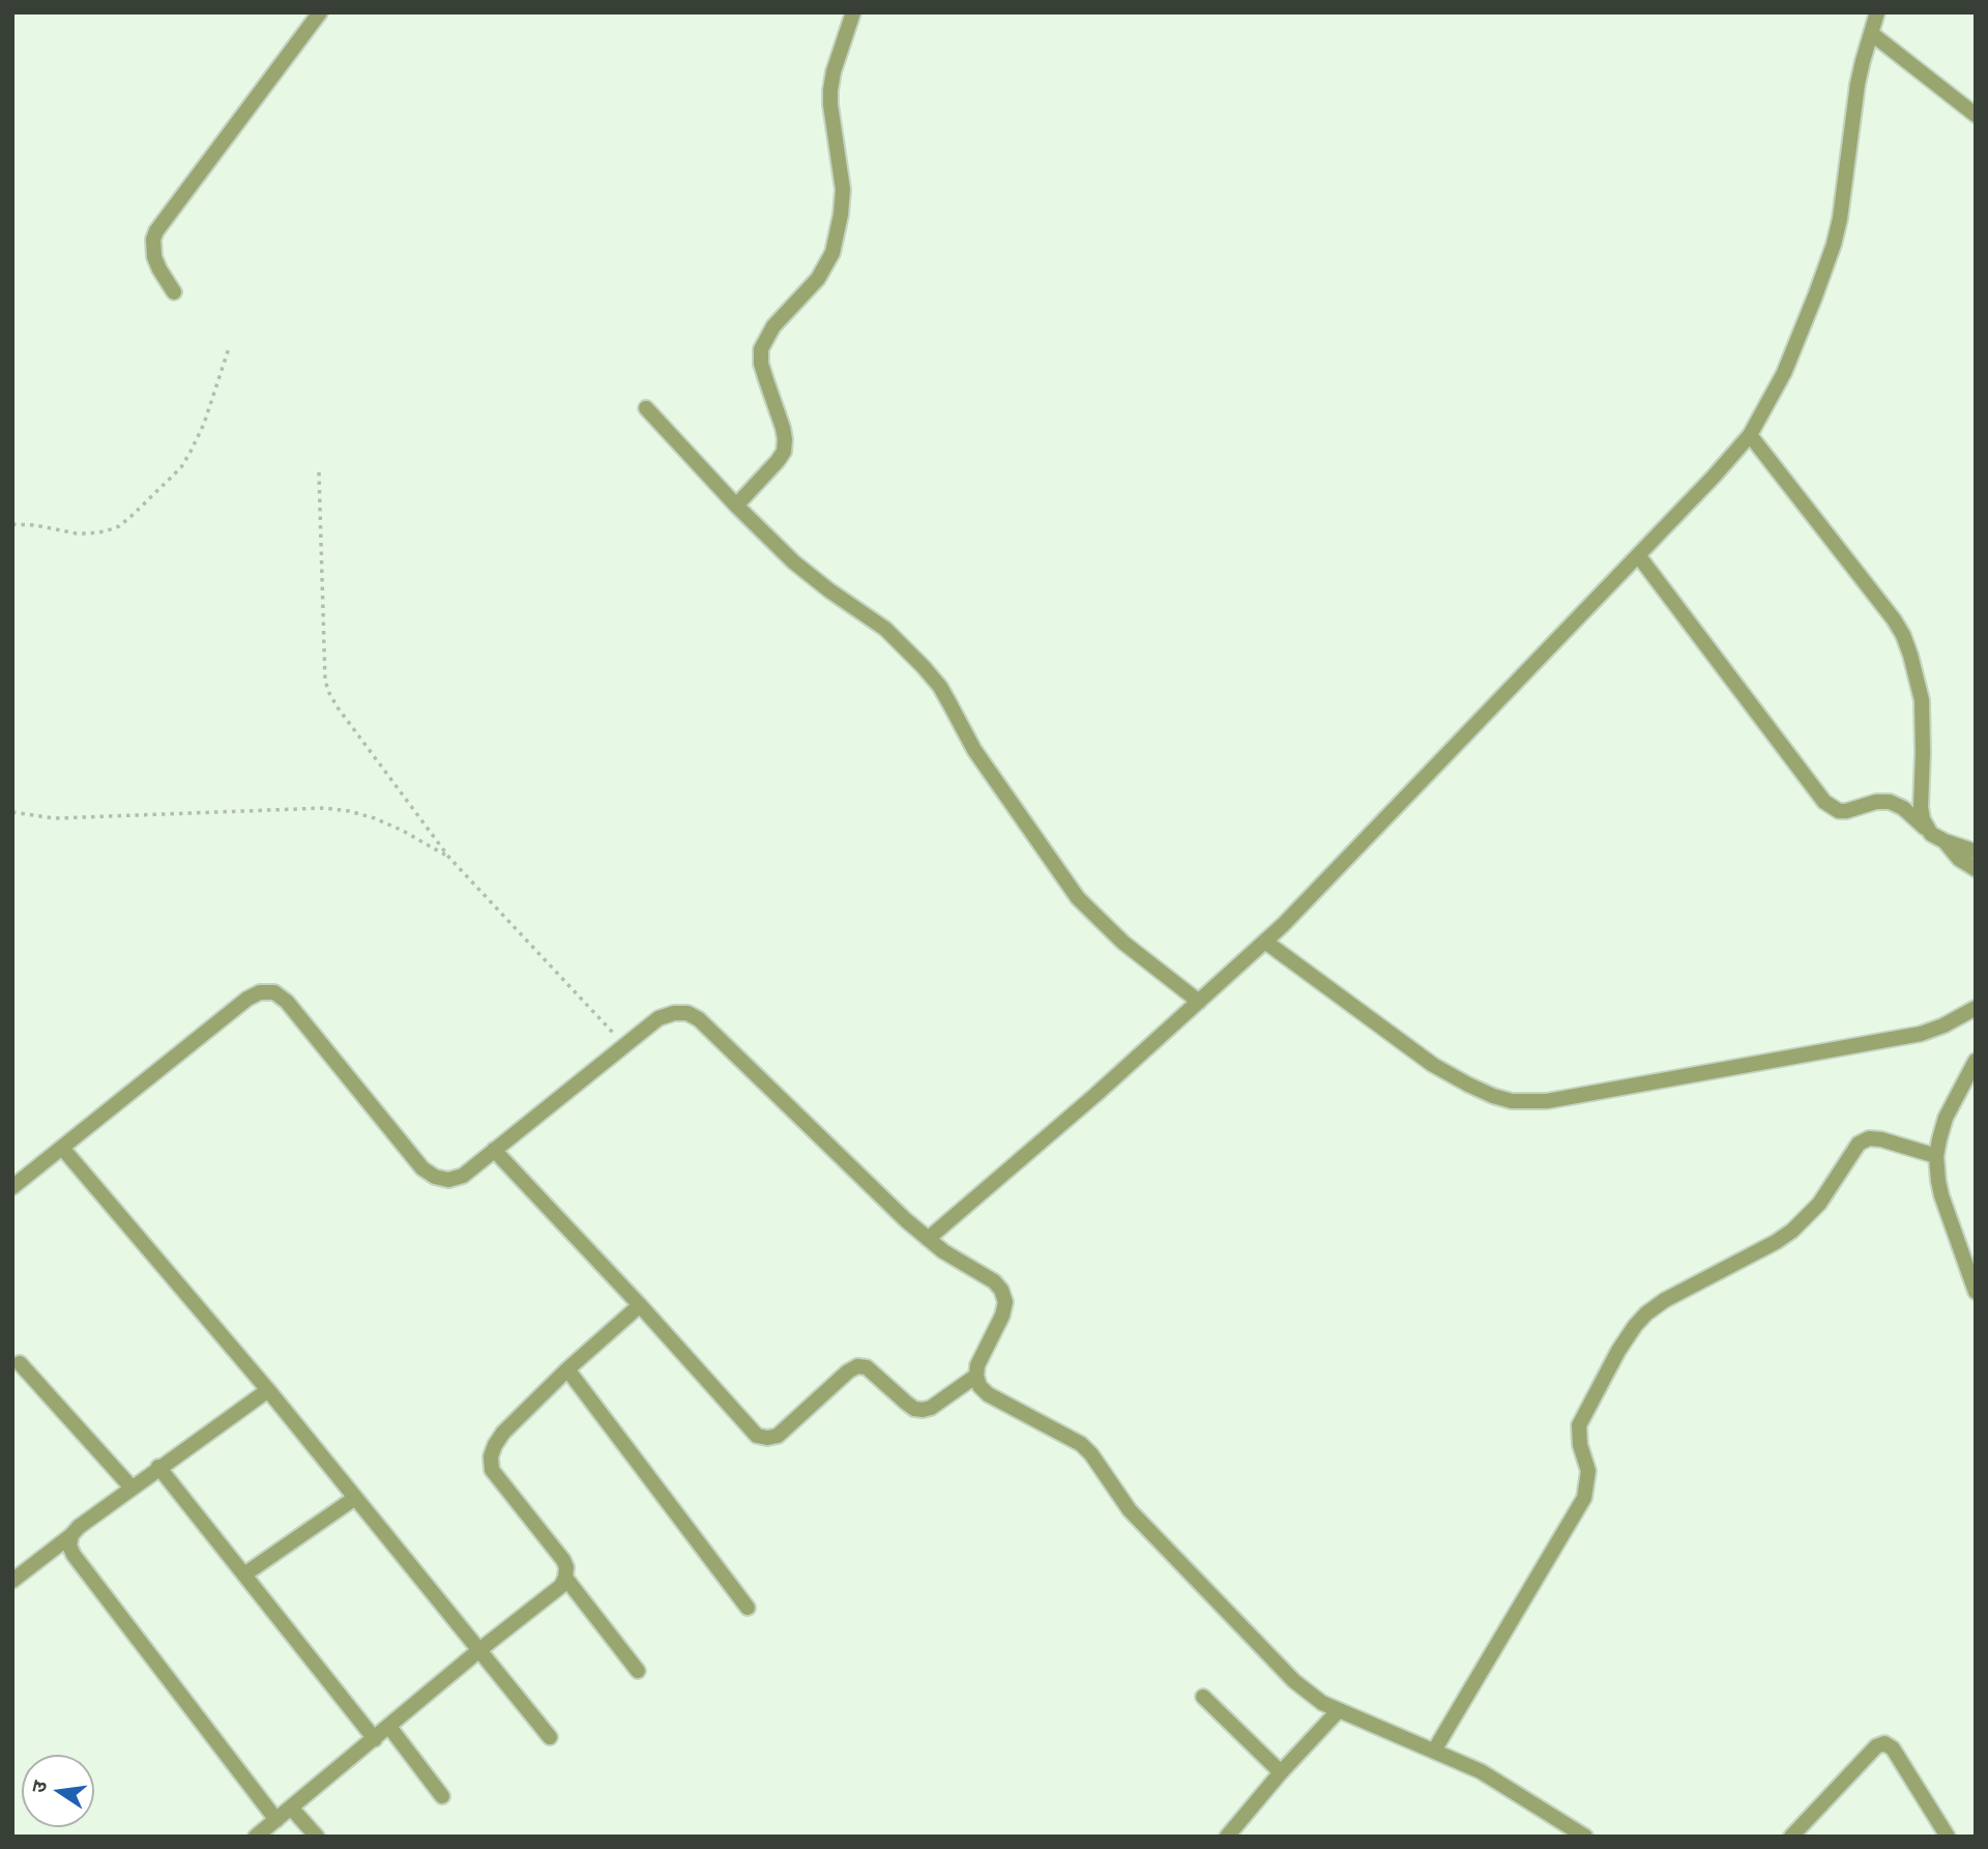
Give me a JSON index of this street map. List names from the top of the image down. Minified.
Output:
{"north":"left"}
